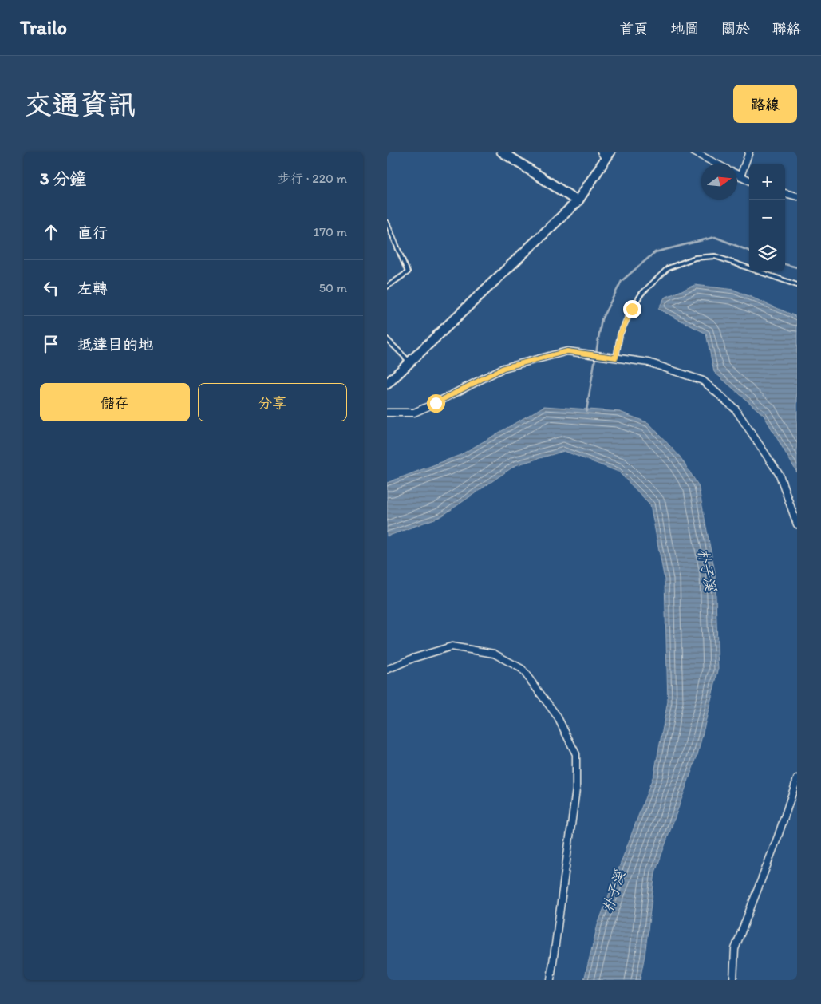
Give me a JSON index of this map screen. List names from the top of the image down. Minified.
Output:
{"water":["朴子溪"],"north":"right","page":{"header":"Trailo","nav":["首頁","地圖","關於","聯絡"],"buttons":["路線",["儲存","分享"]],"title":"交通資訊","heading":["3 分鐘","步行 · 220 m"],"map_buttons":["+","−"],"list":[["直行","170 m"],["左轉","50 m"],"抵達目的地"]}}
